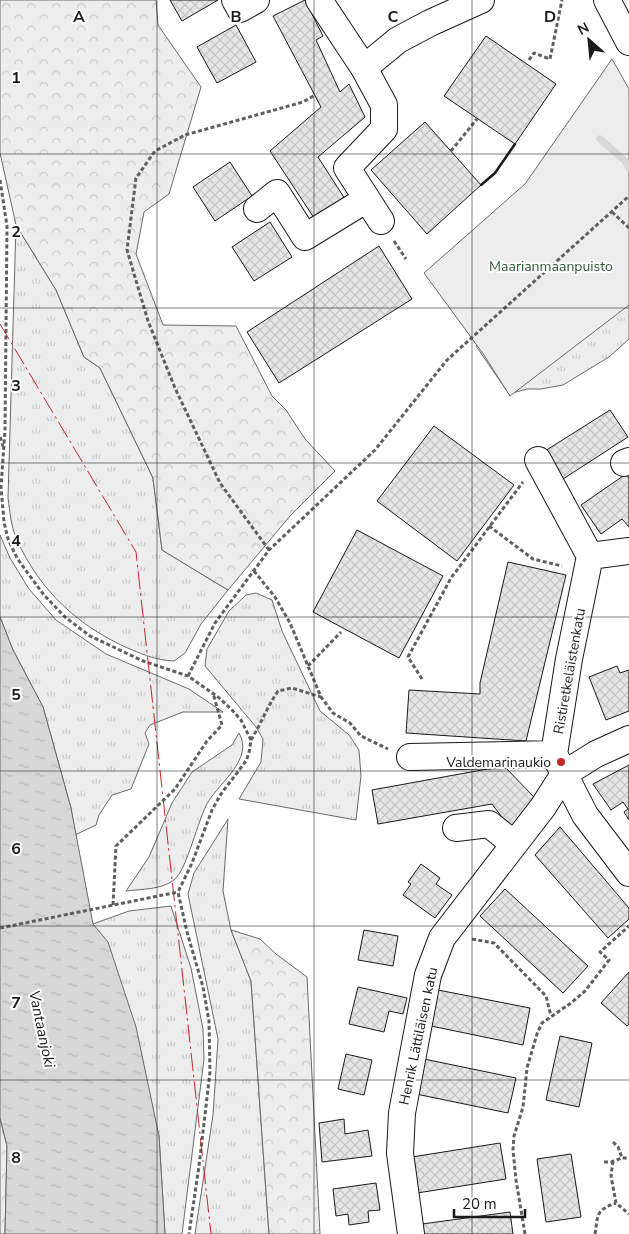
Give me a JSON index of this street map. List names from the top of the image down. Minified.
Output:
{"streets":{"street":["Ristiretkeläistenkatu","Henrik Lättiläisen katu"]},"crossings":[["Ristiretkeläistenkatu","Henrik Lättiläisen katu"]],"water":["Vantaanjoki"],"parks":["Maarianmaanpuisto"],"places":["Valdemarinaukio"],"scale_bar":"20 m","north":"top left","grid":{"columns":["A","B","C","D"],"rows":["1","2","3","4","5","6","7","8"]}}
